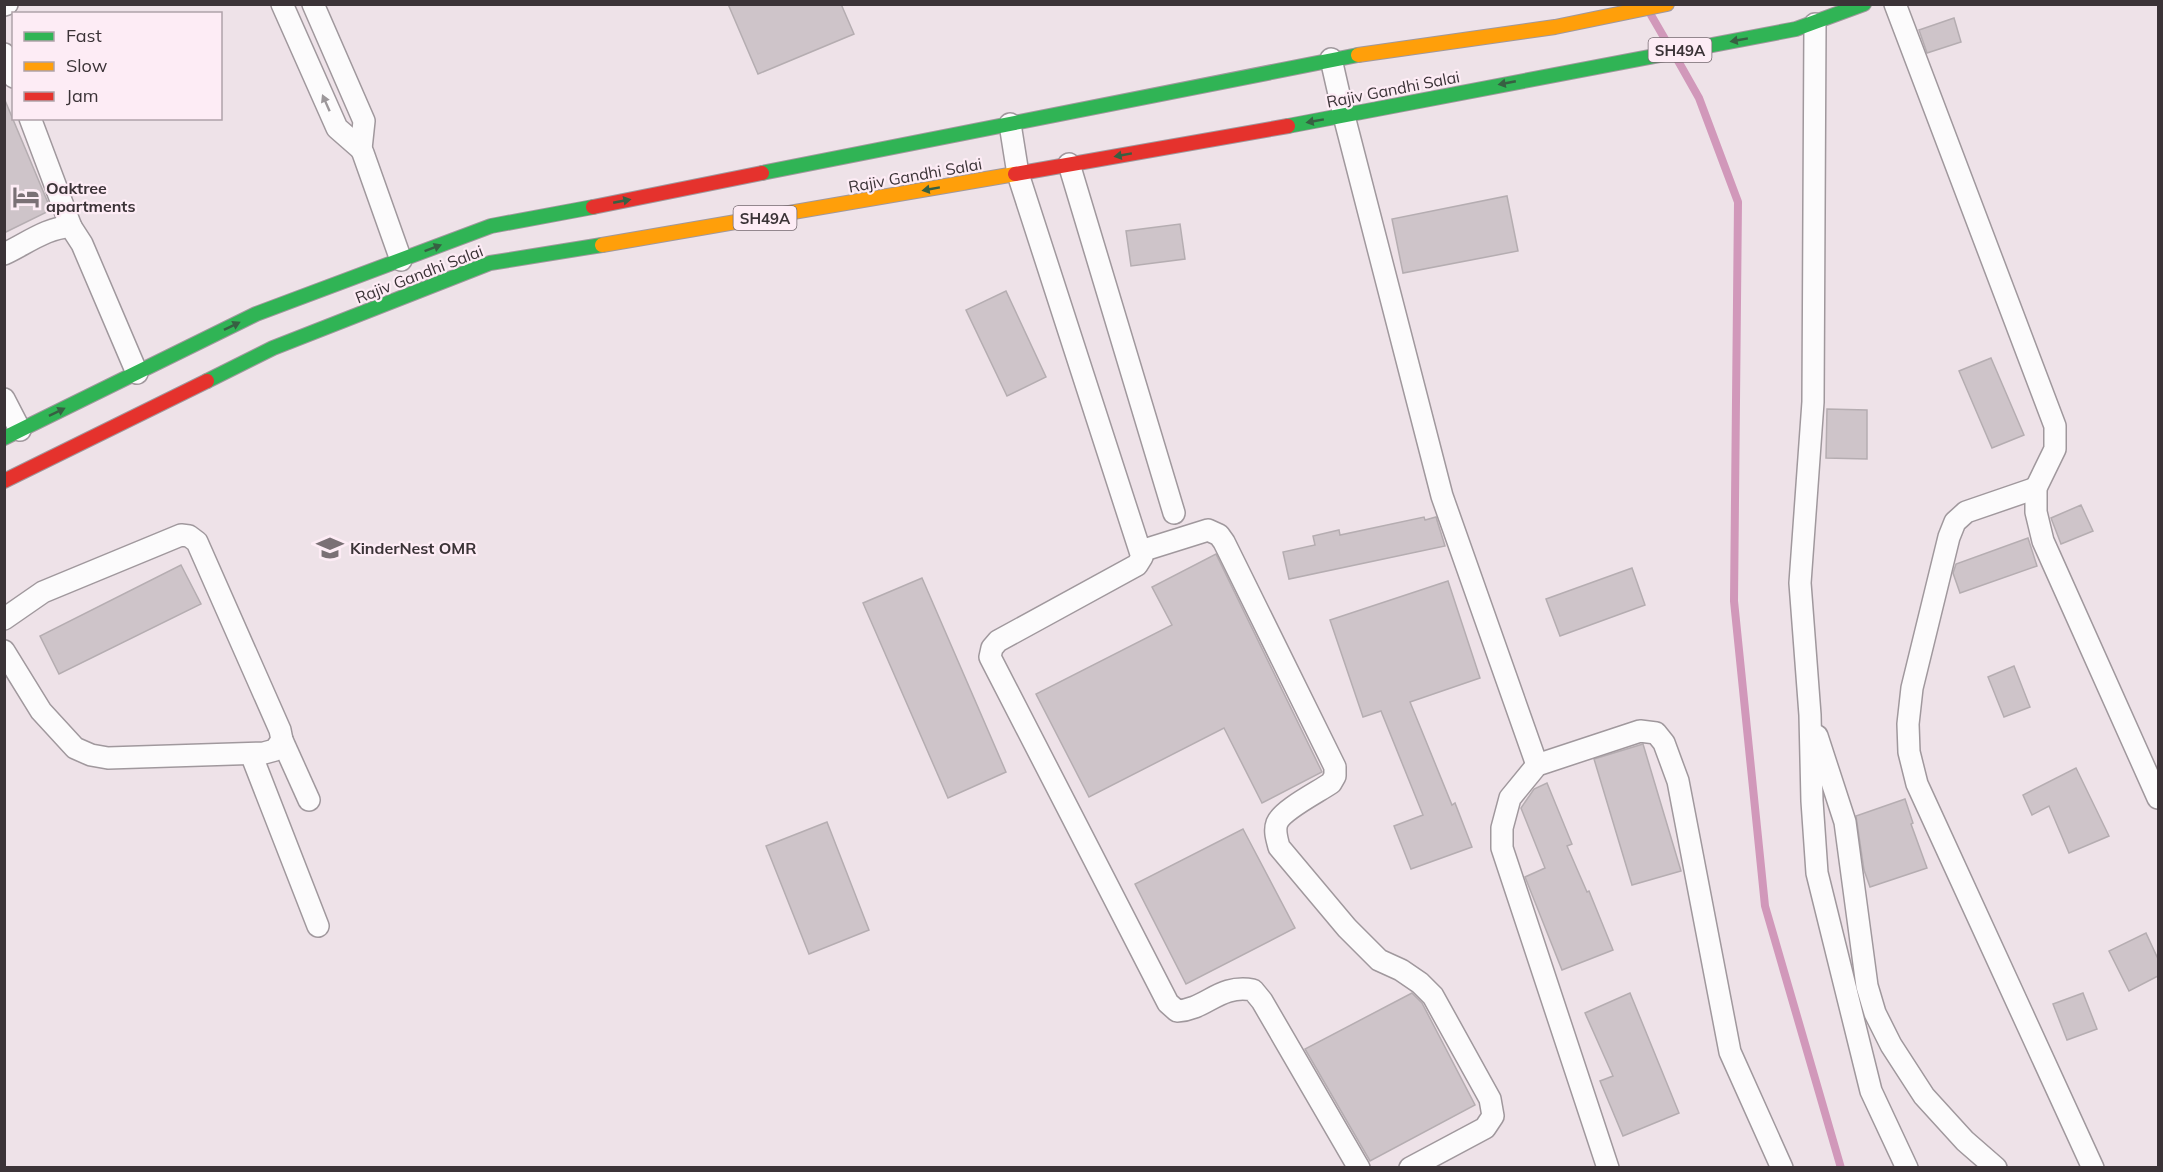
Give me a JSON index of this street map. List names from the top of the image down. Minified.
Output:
{"streets":{"main road":["SH49A","Rajiv Gandhi Salai"]},"places":{"hotel":["Oaktree apartments"],"school or university":["KinderNest OMR"]},"legend":["Fast","Slow","Jam"]}
